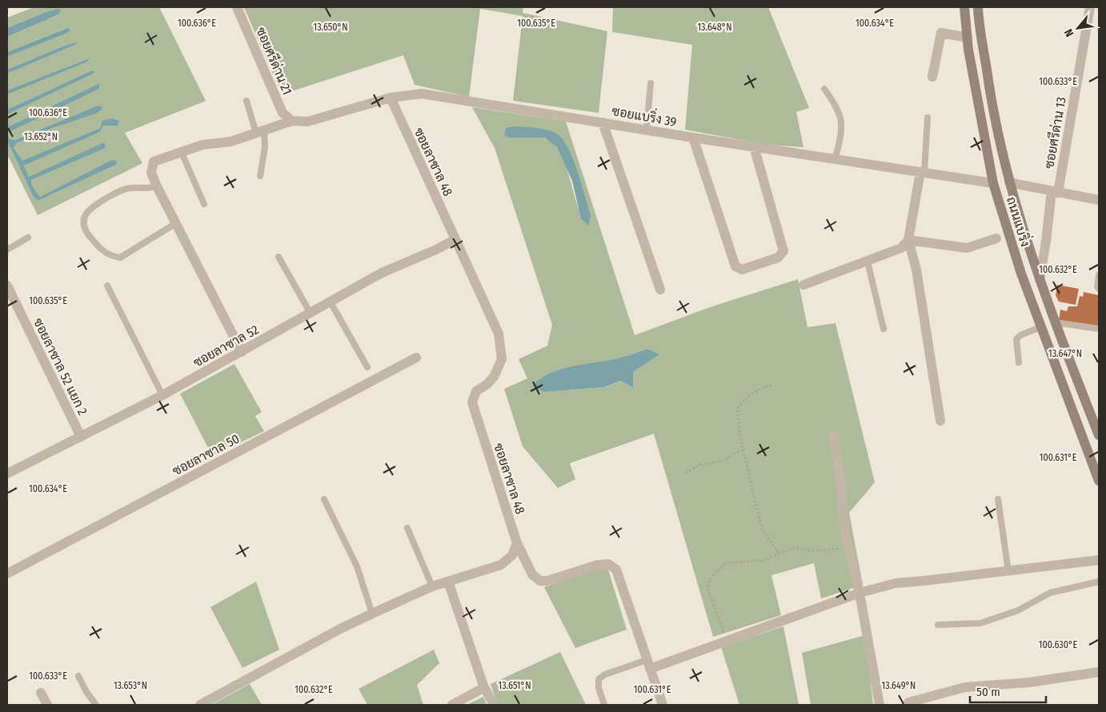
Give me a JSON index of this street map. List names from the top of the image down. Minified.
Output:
{"streets":{"main road":["ถนนแบริ่ง"],"street":["ซอยศรีด่าน 21","ซอยแบริ่ง 39","ซอยศรีด่าน 13","ซอยลาซาล 48","ซอยลาซาล 52","ซอยลาซาล 52 แยก 2","ซอยลาซาล 50"]},"crossings":[["ซอยศรีด่าน 21","ซอยแบริ่ง 39"],["ซอยแบริ่ง 39","ซอยลาซาล 48"],["ซอยแบริ่ง 39","ถนนแบริ่ง"],["ซอยศรีด่าน 13","ถนนแบริ่ง"],["ซอยลาซาล 48","ซอยลาซาล 52"],["ซอยลาซาล 52","ซอยลาซาล 52 แยก 2"]],"scale_bar":"50 m","north":"bottom left","coordinates":["100.636°E","100.635°E","100.634°E","13.650°N","13.648°N","100.633°E","13.652°N","100.632°E","13.647°N","100.631°E","100.630°E","13.653°N","13.651°N","13.649°N"]}
